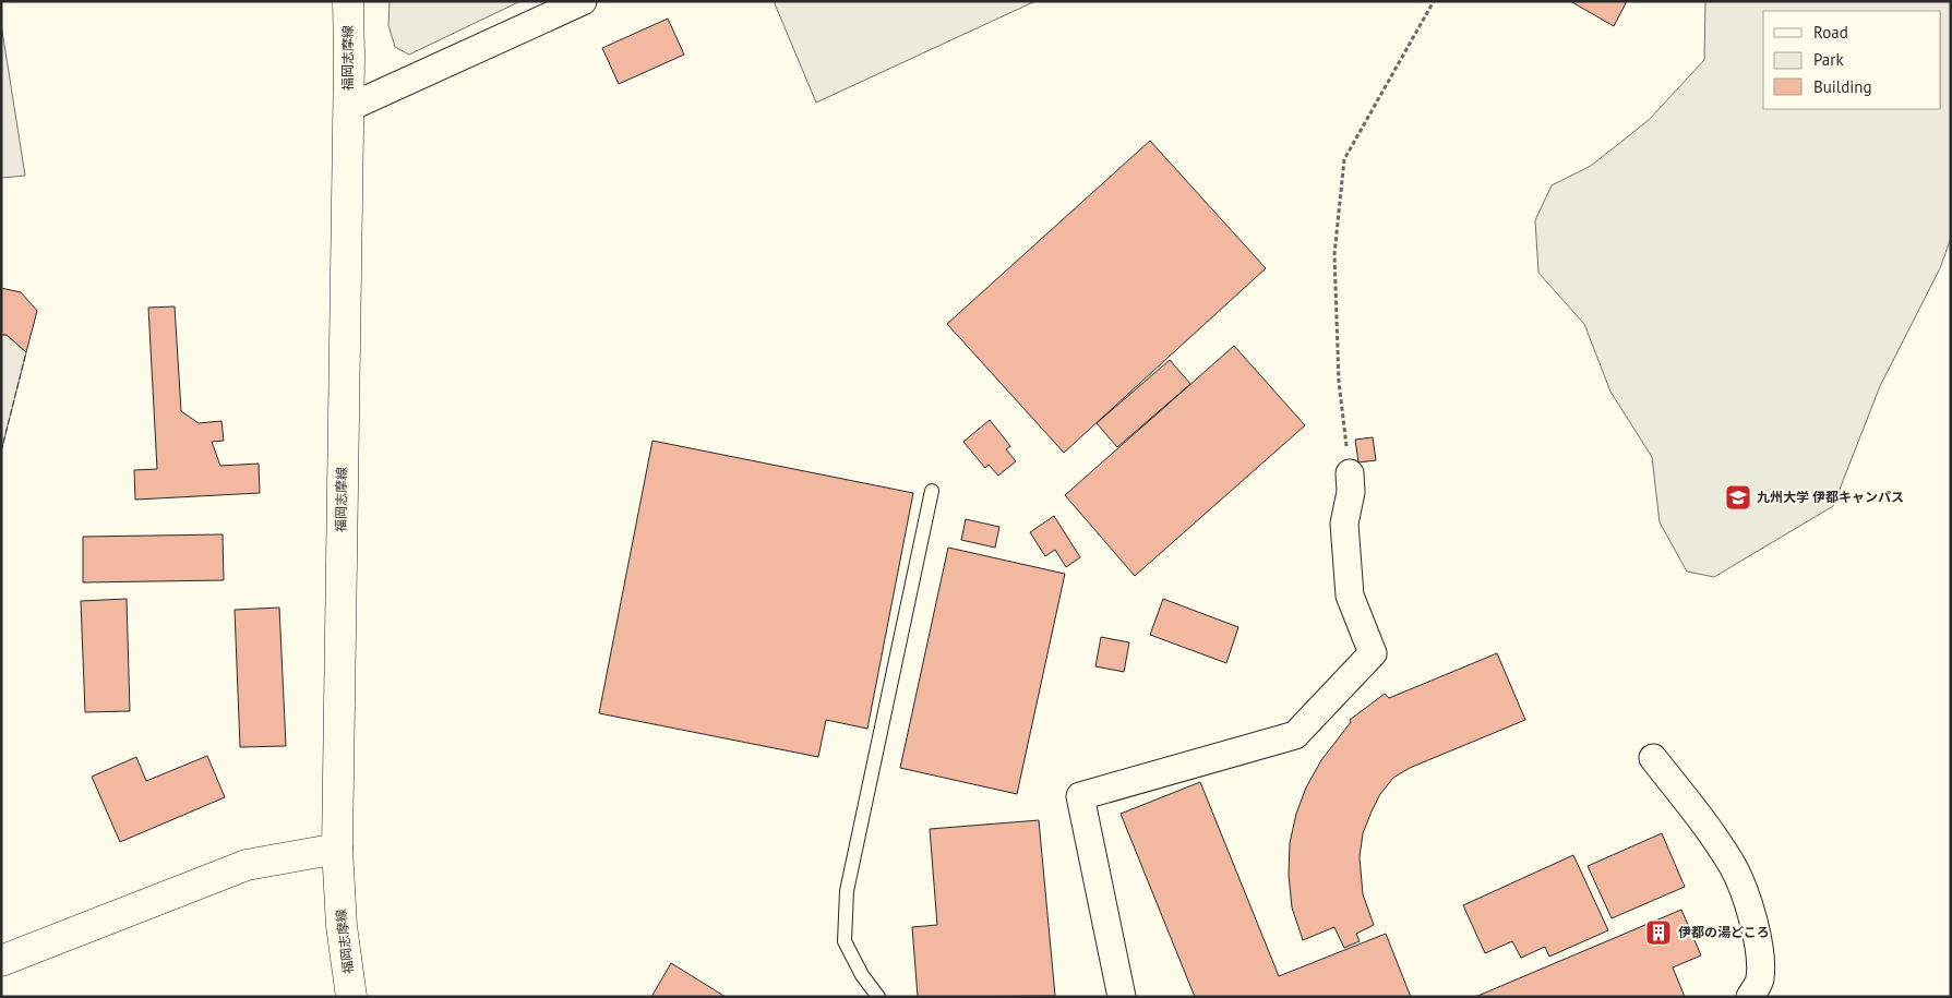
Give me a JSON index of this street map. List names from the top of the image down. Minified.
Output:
{"streets":{"main road":["福岡志摩線"]},"places":{"school or university":["九州大学 伊都キャンパス"],"building":["伊都の湯どころ"]},"legend":["Road","Park","Building"]}
